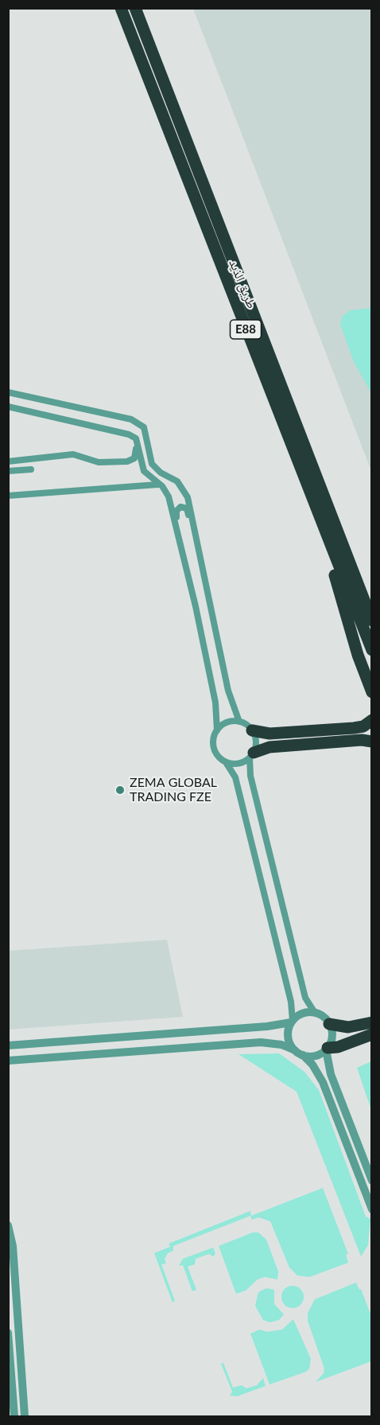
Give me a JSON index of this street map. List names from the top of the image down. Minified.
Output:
{"streets":{"highway":["طريق الذيد","E88"]},"places":["ZEMA GLOBAL TRADING FZE"]}
